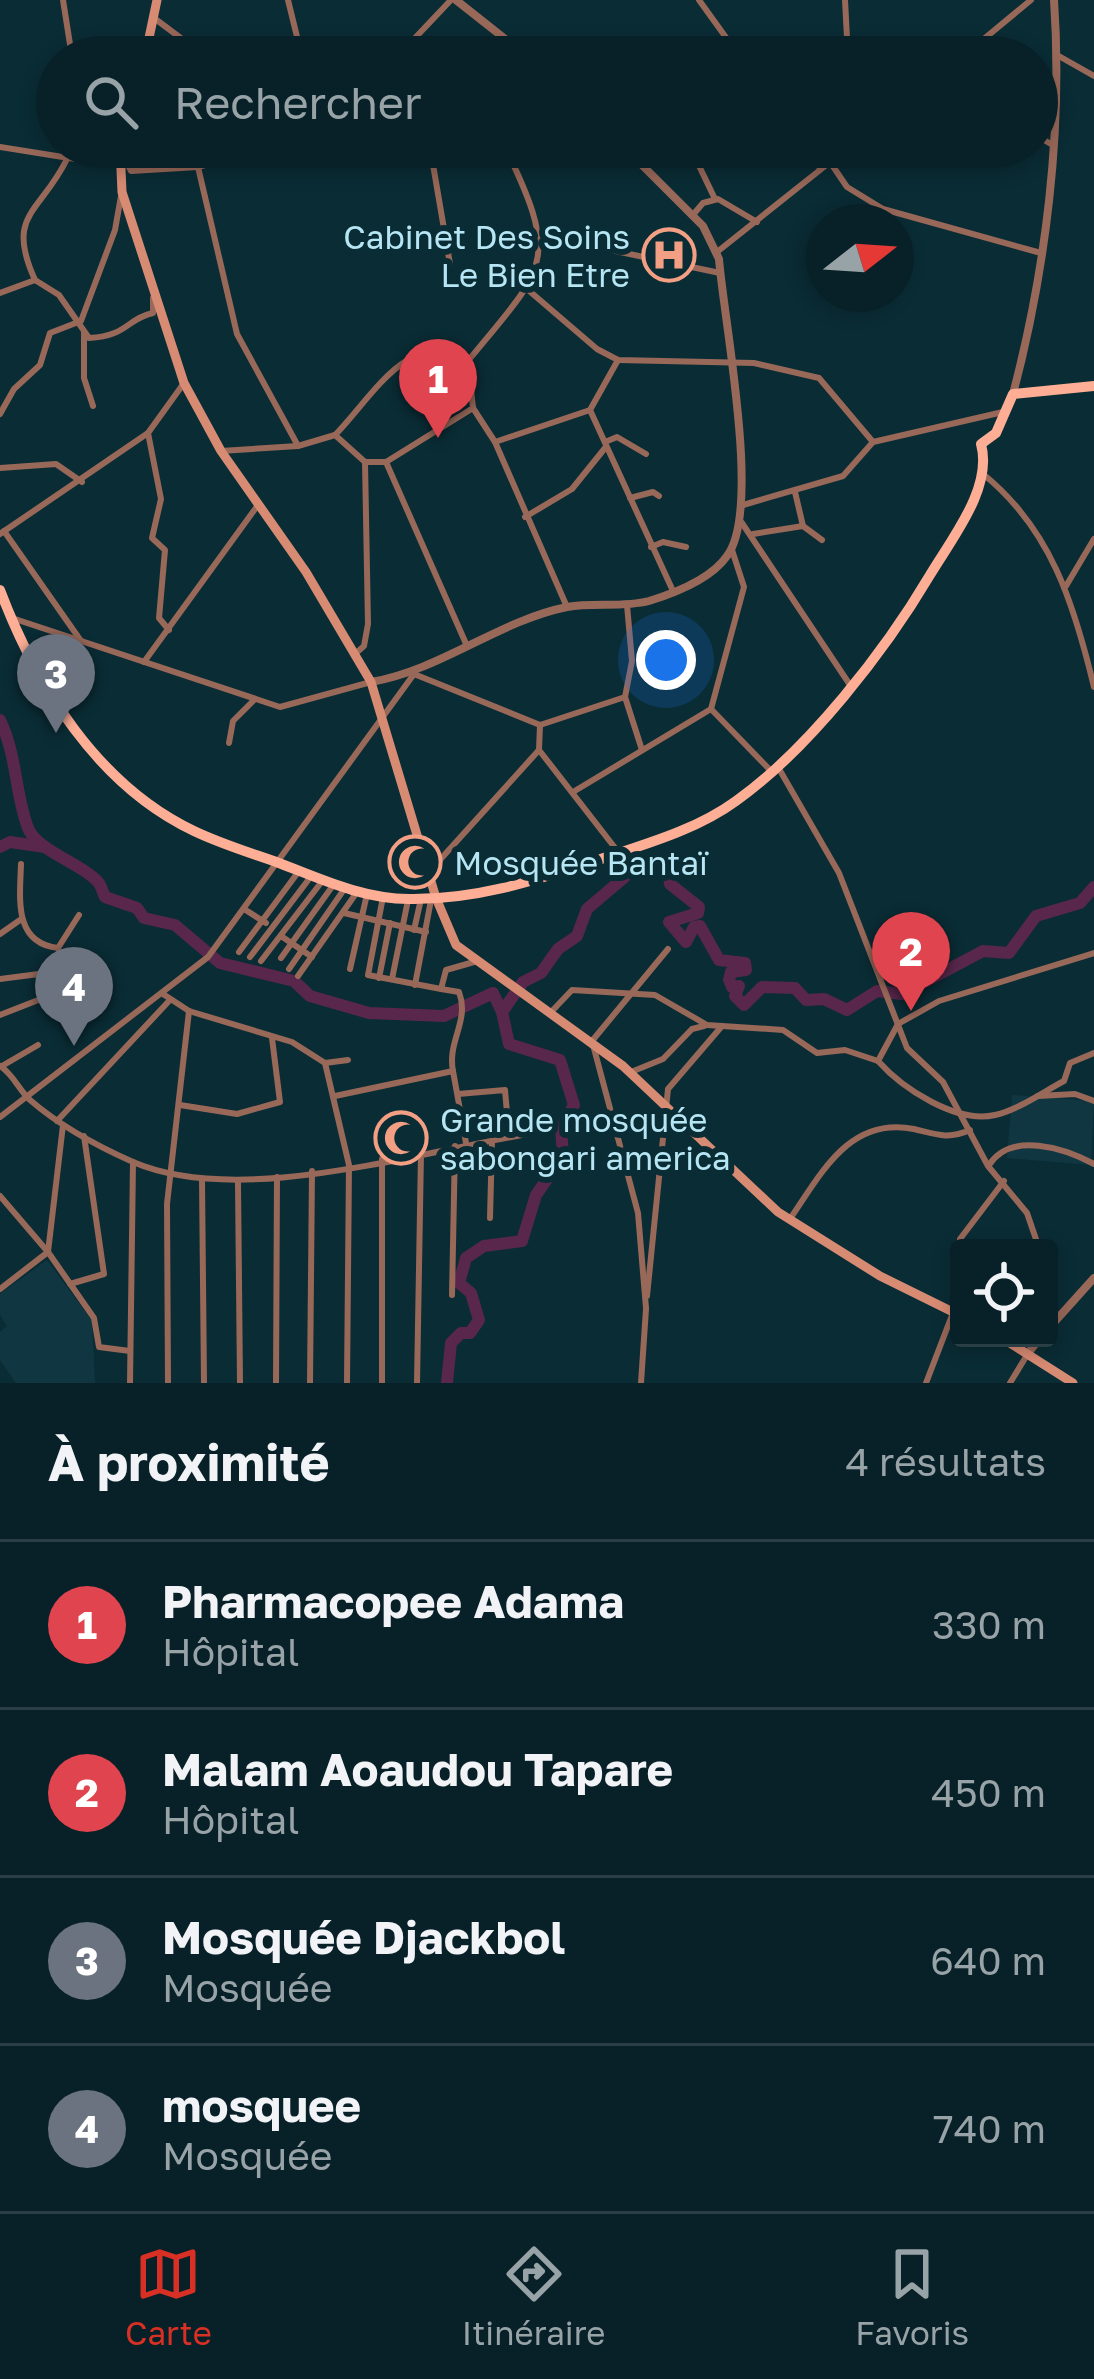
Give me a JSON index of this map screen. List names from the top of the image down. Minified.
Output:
{"places":{"hospital":["Cabinet Des Soins Le Bien Etre"],"mosque":["Mosquée Bantaï","Grande mosquée sabongari america"]},"north":"right","page":{"search":"Rechercher","pins":["1","3","2","4"],"heading":["À proximité","4 résultats"],"list":[{"mark":"1","name":"Pharmacopee Adama","note":"Hôpital","value":"330 m"},{"mark":"2","name":"Malam Aoaudou Tapare","note":"Hôpital","value":"450 m"},{"mark":"3","name":"Mosquée Djackbol","note":"Mosquée","value":"640 m"},{"mark":"4","name":"mosquee","note":"Mosquée","value":"740 m"}],"nav":["Carte","Itinéraire","Favoris"]}}
